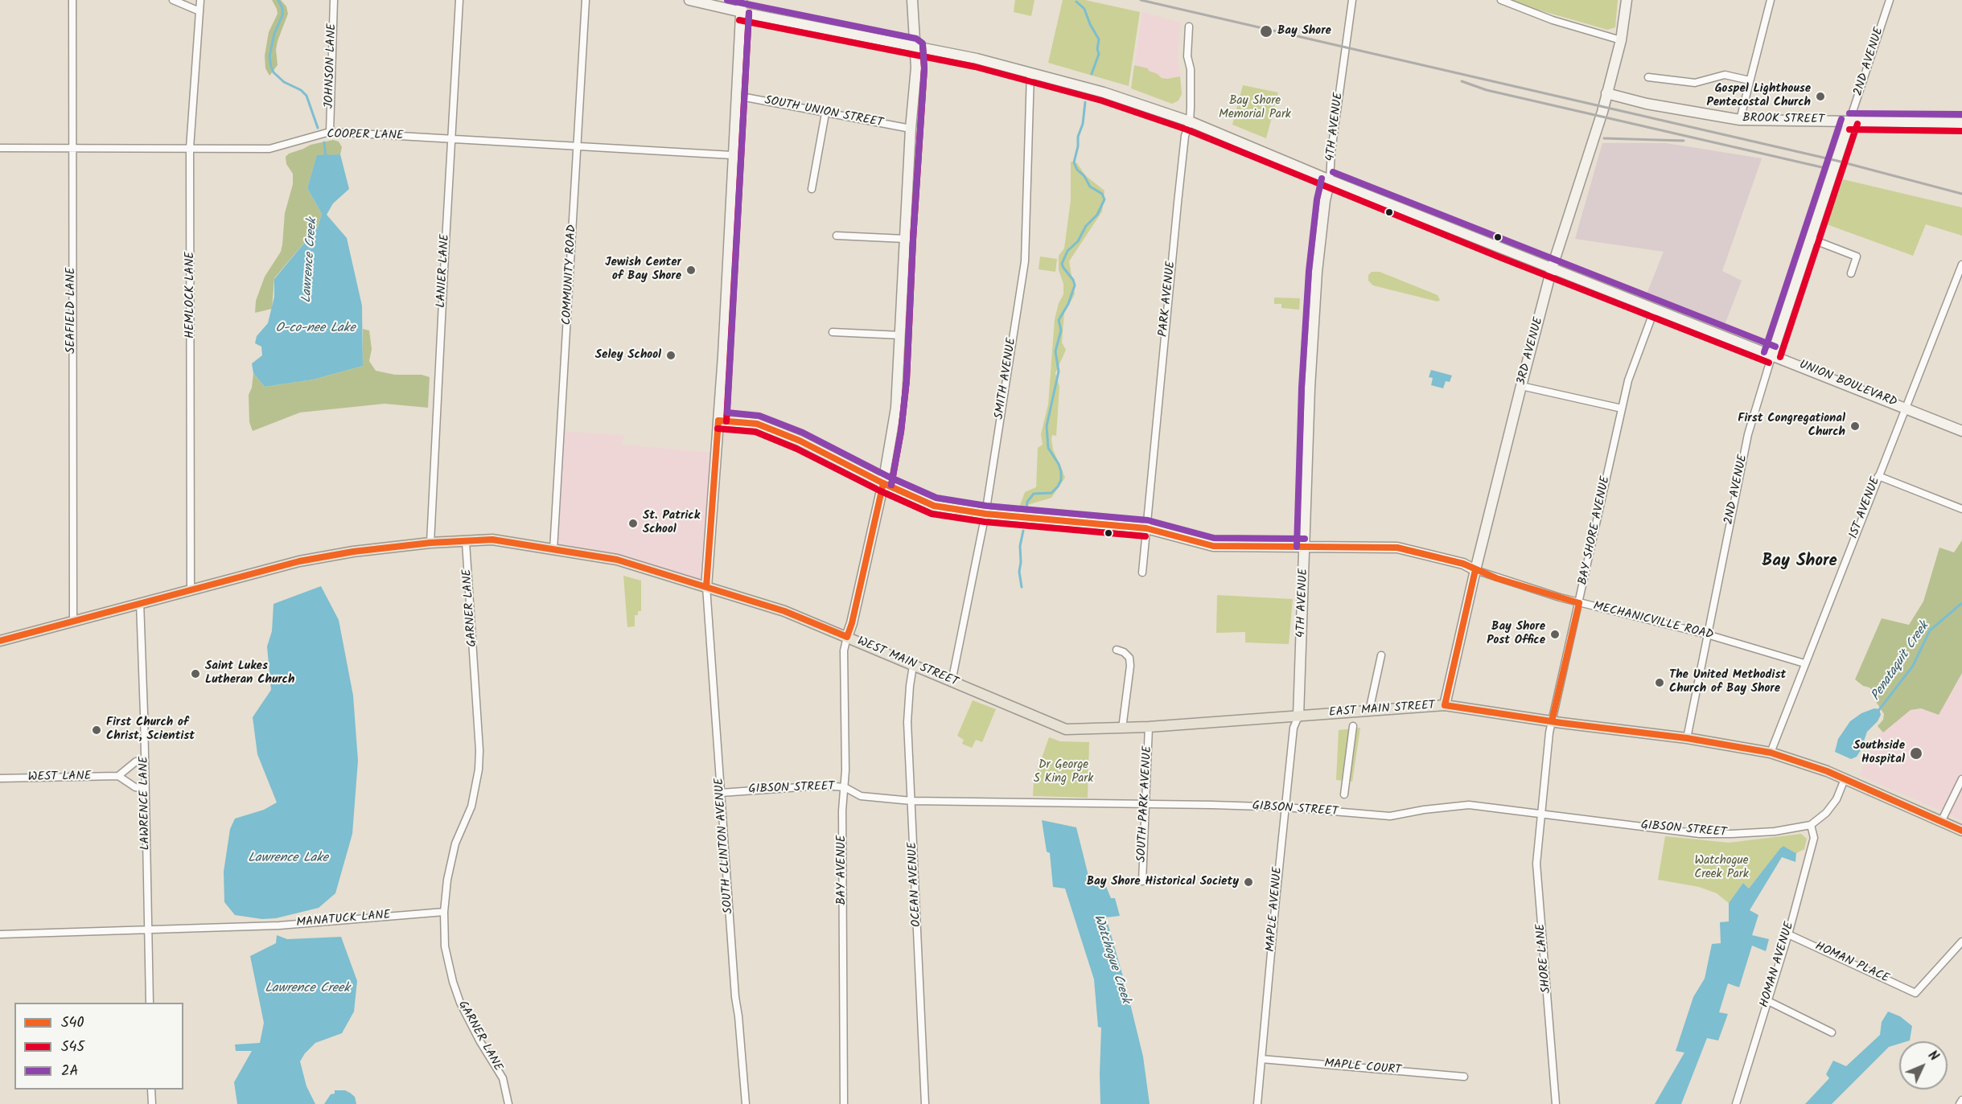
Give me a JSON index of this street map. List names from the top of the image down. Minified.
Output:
{"streets":{"main road":["2ND AVENUE","BROOK STREET","4TH AVENUE","3RD AVENUE","UNION BOULEVARD","MECHANICVILLE ROAD","WEST MAIN STREET","EAST MAIN STREET"],"street":["JOHNSON LANE","SOUTH UNION STREET","COOPER LANE","LANIER LANE","COMMUNITY ROAD","HEMLOCK LANE","PARK AVENUE","SEAFIELD LANE","SMITH AVENUE","1ST AVENUE","BAY SHORE AVENUE","GARNER LANE","WEST LANE","GIBSON STREET","LAWRENCE LANE","SOUTH PARK AVENUE","SOUTH CLINTON AVENUE","BAY AVENUE","OCEAN AVENUE","MAPLE AVENUE","MANATUCK LANE","SHORE LANE","HOMAN PLACE","HOMAN AVENUE","MAPLE COURT"]},"crossings":[["2ND AVENUE","BROOK STREET"],["2ND AVENUE","UNION BOULEVARD"],["2ND AVENUE","MECHANICVILLE ROAD"],["2ND AVENUE","EAST MAIN STREET"],["JOHNSON LANE","COOPER LANE"],["BROOK STREET","3RD AVENUE"],["4TH AVENUE","UNION BOULEVARD"],["4TH AVENUE","MECHANICVILLE ROAD"],["4TH AVENUE","WEST MAIN STREET"],["4TH AVENUE","EAST MAIN STREET"],["4TH AVENUE","MAPLE AVENUE"],["COOPER LANE","LANIER LANE"],["COOPER LANE","COMMUNITY ROAD"],["COOPER LANE","HEMLOCK LANE"],["COOPER LANE","SEAFIELD LANE"],["LANIER LANE","WEST MAIN STREET"],["COMMUNITY ROAD","WEST MAIN STREET"],["HEMLOCK LANE","WEST MAIN STREET"],["PARK AVENUE","UNION BOULEVARD"],["PARK AVENUE","MECHANICVILLE ROAD"],["SEAFIELD LANE","WEST MAIN STREET"],["3RD AVENUE","UNION BOULEVARD"],["3RD AVENUE","MECHANICVILLE ROAD"],["3RD AVENUE","EAST MAIN STREET"],["SMITH AVENUE","UNION BOULEVARD"],["SMITH AVENUE","MECHANICVILLE ROAD"],["SMITH AVENUE","WEST MAIN STREET"],["UNION BOULEVARD","1ST AVENUE"],["UNION BOULEVARD","BAY SHORE AVENUE"],["1ST AVENUE","MECHANICVILLE ROAD"],["1ST AVENUE","EAST MAIN STREET"],["BAY SHORE AVENUE","MECHANICVILLE ROAD"],["BAY SHORE AVENUE","EAST MAIN STREET"],["BAY SHORE AVENUE","GIBSON STREET"],["BAY SHORE AVENUE","SHORE LANE"],["GARNER LANE","WEST MAIN STREET"],["GARNER LANE","MANATUCK LANE"],["WEST MAIN STREET","EAST MAIN STREET"],["WEST MAIN STREET","LAWRENCE LANE"],["WEST MAIN STREET","SOUTH PARK AVENUE"],["WEST MAIN STREET","SOUTH CLINTON AVENUE"],["WEST MAIN STREET","BAY AVENUE"],["WEST MAIN STREET","OCEAN AVENUE"],["WEST MAIN STREET","MAPLE AVENUE"],["EAST MAIN STREET","MAPLE AVENUE"],["GIBSON STREET","SOUTH PARK AVENUE"],["GIBSON STREET","SOUTH CLINTON AVENUE"],["GIBSON STREET","BAY AVENUE"],["GIBSON STREET","OCEAN AVENUE"],["GIBSON STREET","MAPLE AVENUE"],["GIBSON STREET","SHORE LANE"],["GIBSON STREET","HOMAN AVENUE"],["LAWRENCE LANE","MANATUCK LANE"],["MAPLE AVENUE","MAPLE COURT"],["HOMAN PLACE","HOMAN AVENUE"]],"districts":["Bay Shore"],"water":["Lawrence Creek","O-co-nee Lake","Penataquit Creek","Lawrence Lake","Watchogue Creek"],"parks":["Bay Shore Memorial Park","Dr George S King Park","Watchogue Creek Park"],"places":["Bay Shore","Gospel Lighthouse Pentecostal Church","Jewish Center of Bay Shore","Seley School","First Congregational Church","St. Patrick School","Bay Shore Post Office","Saint Lukes Lutheran Church","The United Methodist Church of Bay Shore","First Church of Christ, Scientist","Southside Hospital","Bay Shore Historical Society"],"lines":["transit line 2A","transit line S45","transit line S40"],"legend":["S40","S45","2A"],"north":"top right"}
